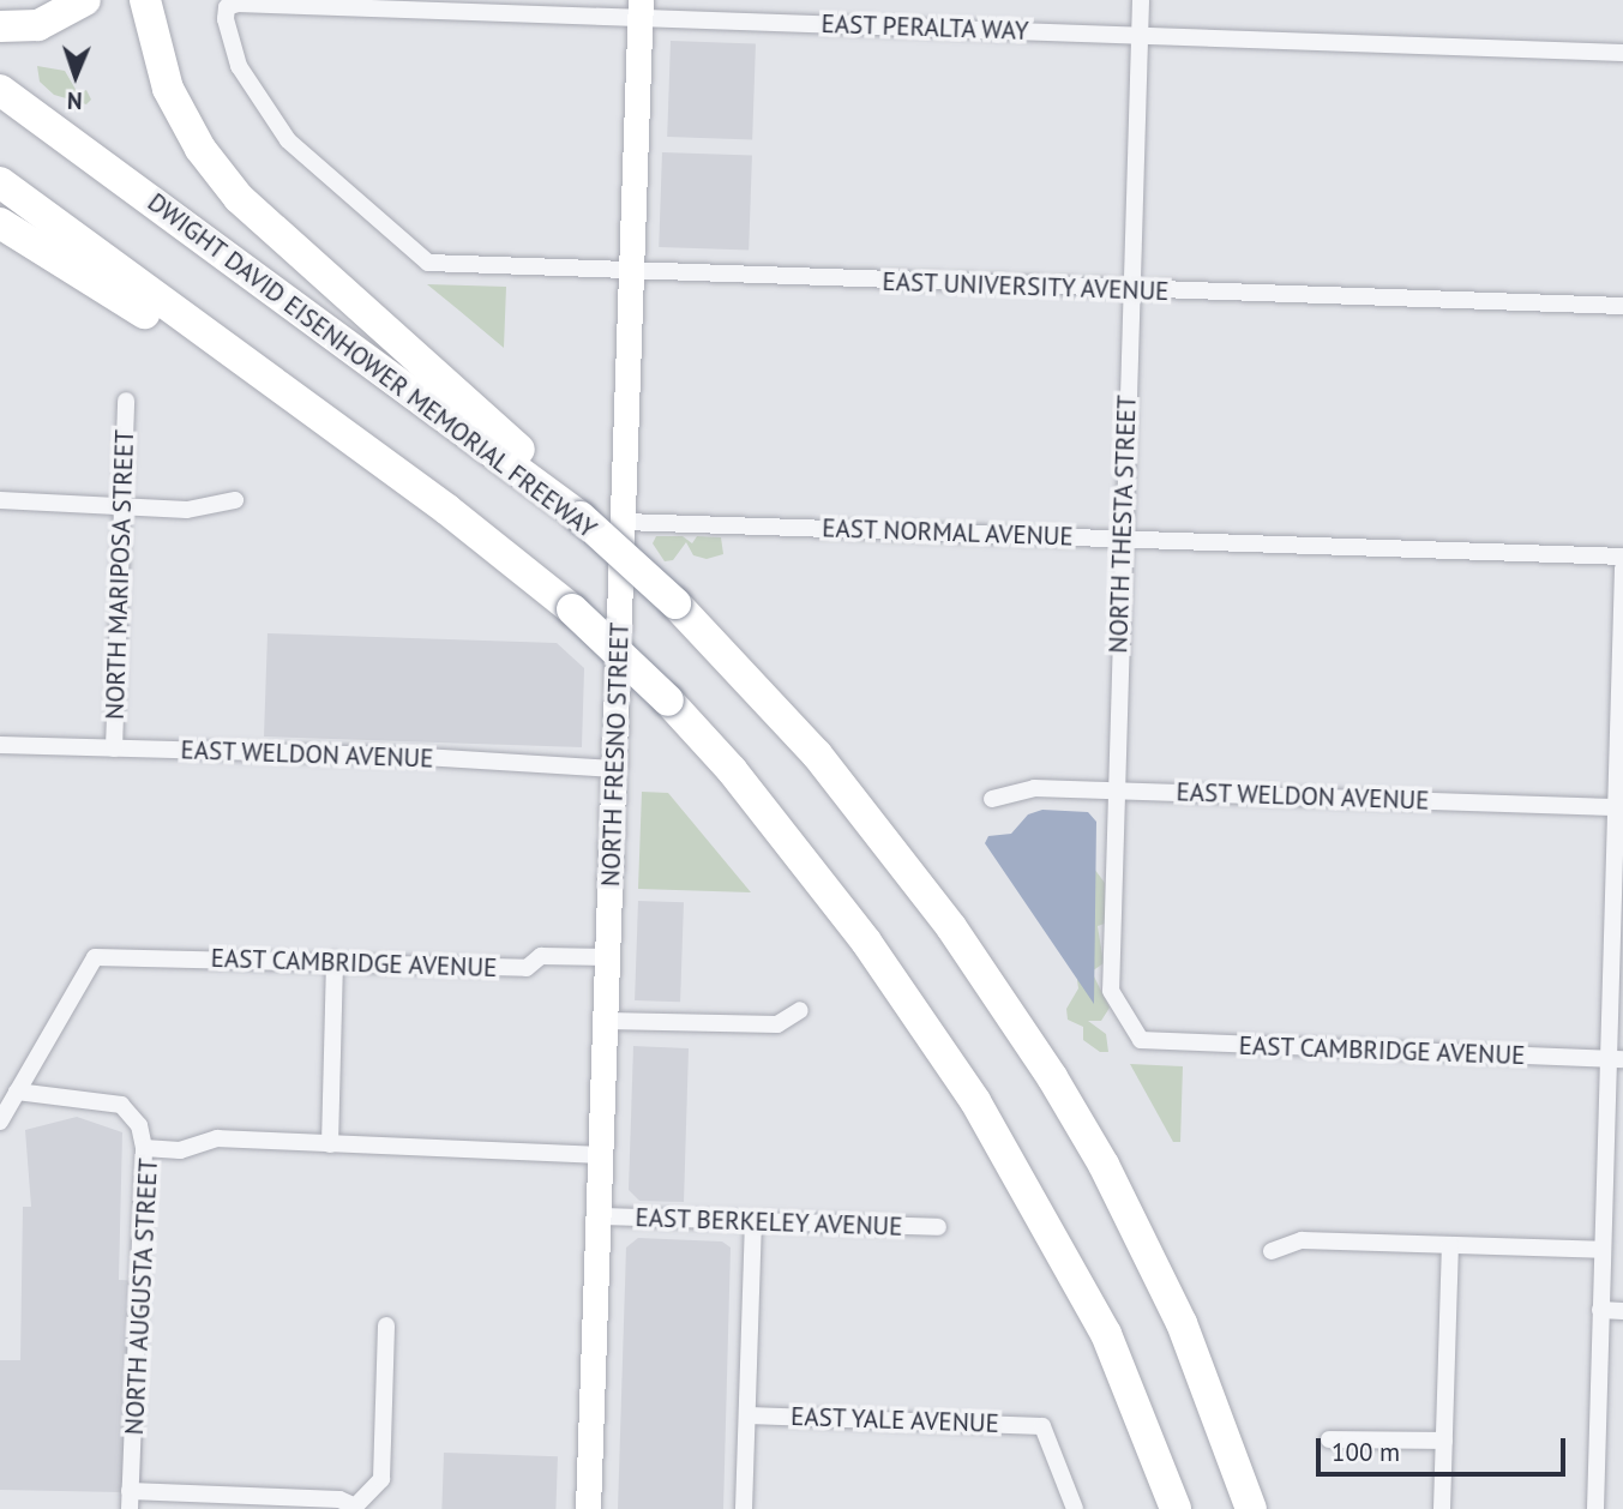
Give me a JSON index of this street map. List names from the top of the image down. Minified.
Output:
{"streets":{"highway":["DWIGHT DAVID EISENHOWER MEMORIAL FREEWAY"],"main road":["NORTH FRESNO STREET"],"street":["EAST PERALTA WAY","EAST UNIVERSITY AVENUE","NORTH THESTA STREET","EAST NORMAL AVENUE","NORTH MARIPOSA STREET","EAST WELDON AVENUE","EAST CAMBRIDGE AVENUE","EAST BERKELEY AVENUE","NORTH AUGUSTA STREET","EAST YALE AVENUE"]},"crossings":[["EAST PERALTA WAY","EAST UNIVERSITY AVENUE"],["EAST PERALTA WAY","NORTH THESTA STREET"],["EAST PERALTA WAY","NORTH FRESNO STREET"],["EAST UNIVERSITY AVENUE","NORTH THESTA STREET"],["EAST UNIVERSITY AVENUE","NORTH FRESNO STREET"],["NORTH THESTA STREET","EAST NORMAL AVENUE"],["NORTH THESTA STREET","EAST WELDON AVENUE"],["NORTH THESTA STREET","EAST CAMBRIDGE AVENUE"],["EAST NORMAL AVENUE","NORTH FRESNO STREET"],["NORTH MARIPOSA STREET","EAST WELDON AVENUE"],["EAST WELDON AVENUE","NORTH FRESNO STREET"],["NORTH FRESNO STREET","EAST CAMBRIDGE AVENUE"],["NORTH FRESNO STREET","EAST BERKELEY AVENUE"],["NORTH FRESNO STREET","NORTH AUGUSTA STREET"]],"scale_bar":"100 m","north":"bottom"}
